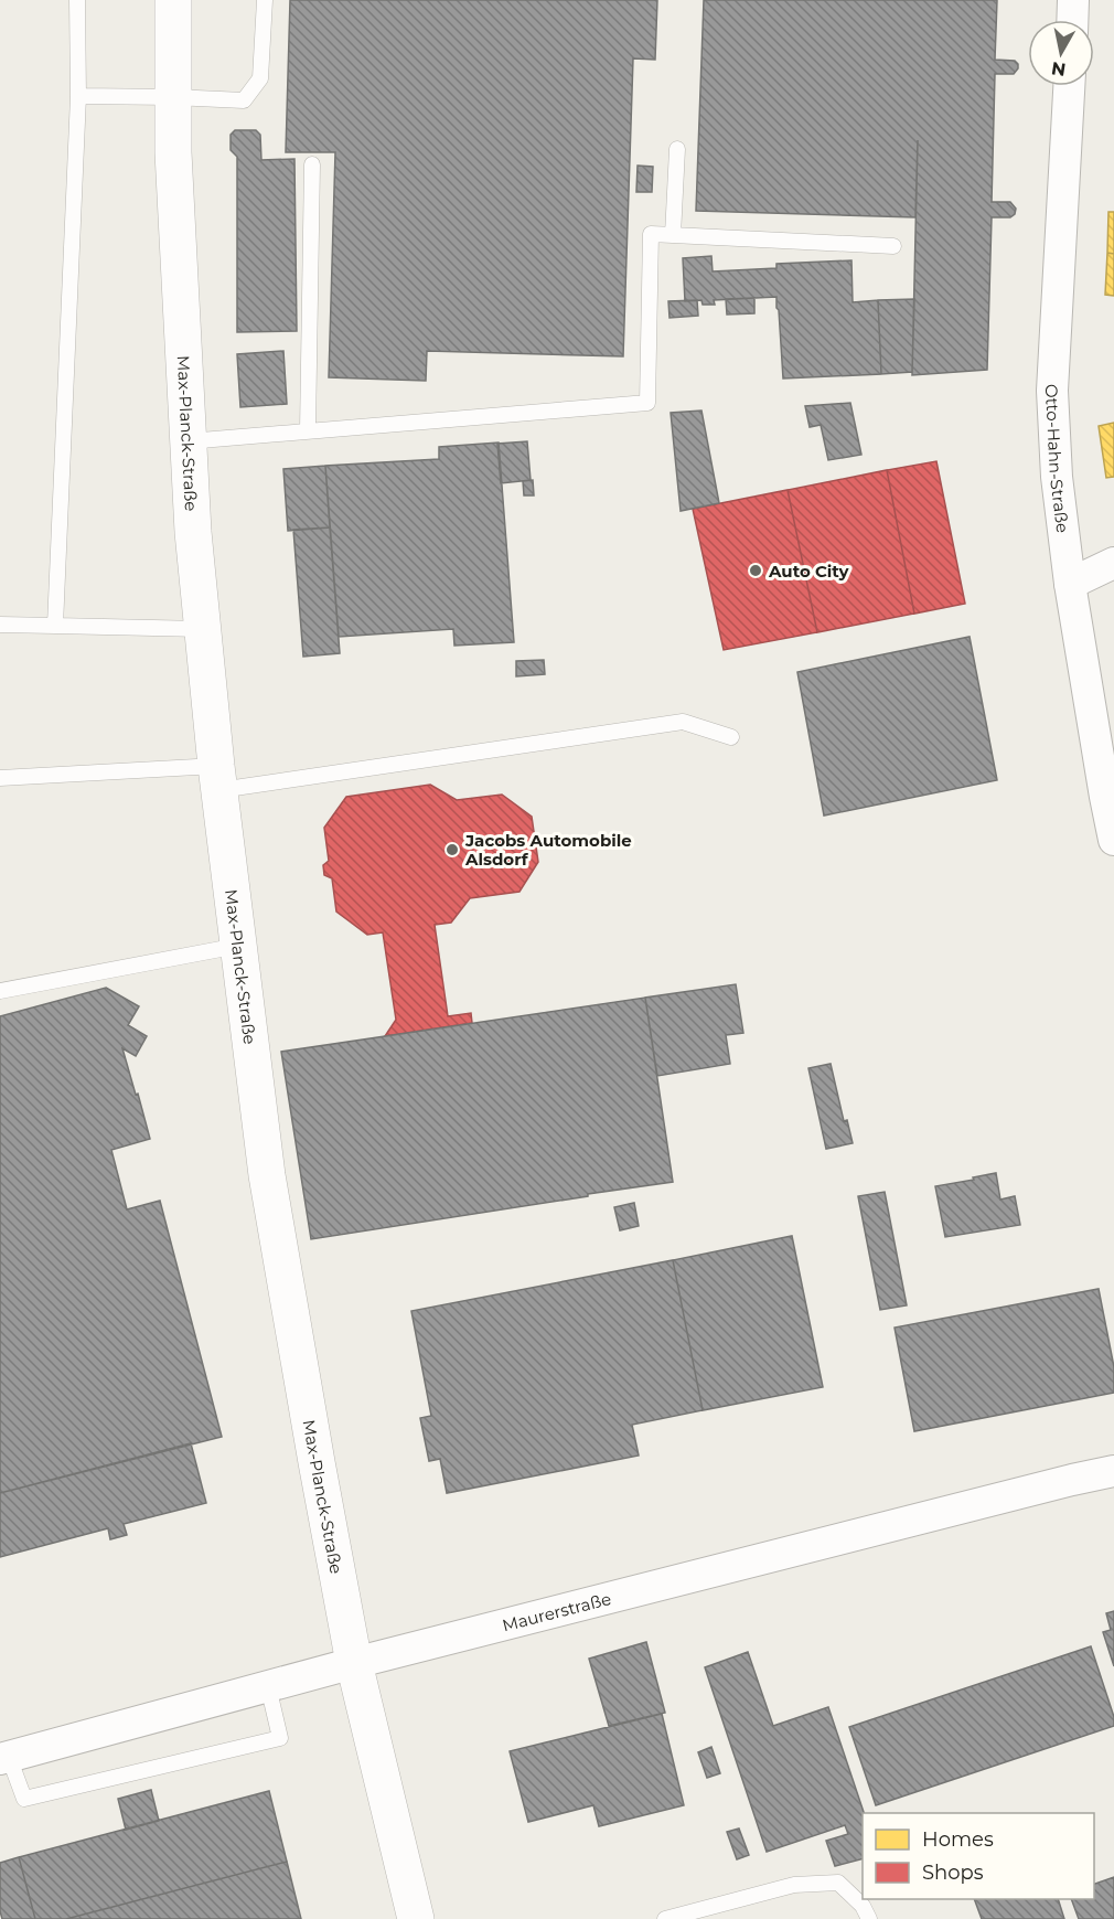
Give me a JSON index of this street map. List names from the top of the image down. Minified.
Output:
{"streets":{"street":["Max-Planck-Straße","Otto-Hahn-Straße","Maurerstraße"]},"crossings":[["Max-Planck-Straße","Maurerstraße"]],"places":["Auto City","Jacobs Automobile Alsdorf"],"legend":["Homes","Shops"],"north":"bottom"}
